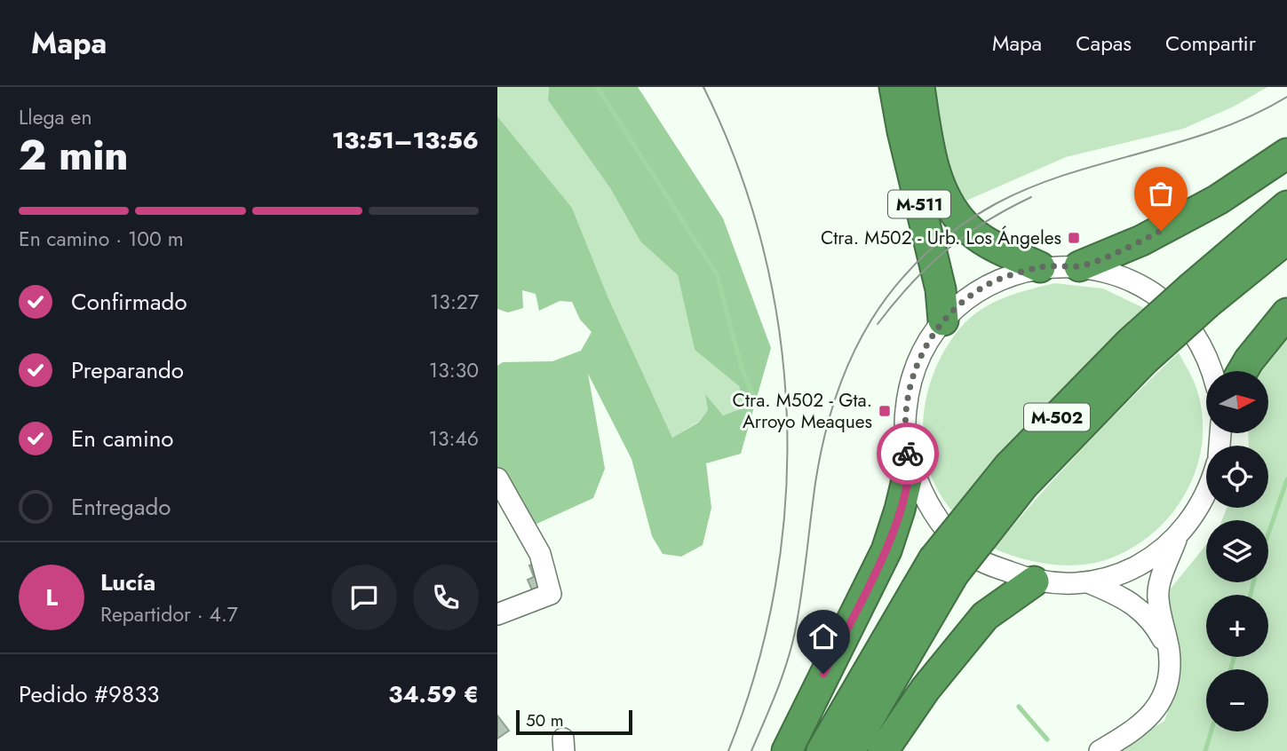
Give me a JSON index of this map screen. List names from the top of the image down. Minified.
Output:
{"streets":{"highway":["M-511","M-502"]},"places":{"transit":["Ctra. M502 - Urb. Los Ángeles","Ctra. M502 - Gta. Arroyo Meaques"]},"scale_bar":"50 m","north":"right","page":{"header":"Mapa","nav":["Mapa","Capas","Compartir"],"heading":["2 min","Llega en","13:51–13:56"],"panel":["Lucía","Repartidor · 4.7","Pedido #9833","34.59 €"],"bar":"En camino · 100 m","list":[["Confirmado","13:27"],["Preparando","13:30"],["En camino","13:46"],"Entregado"],"map_buttons":["+","−"],"round":"L","scale":"50 m"}}
